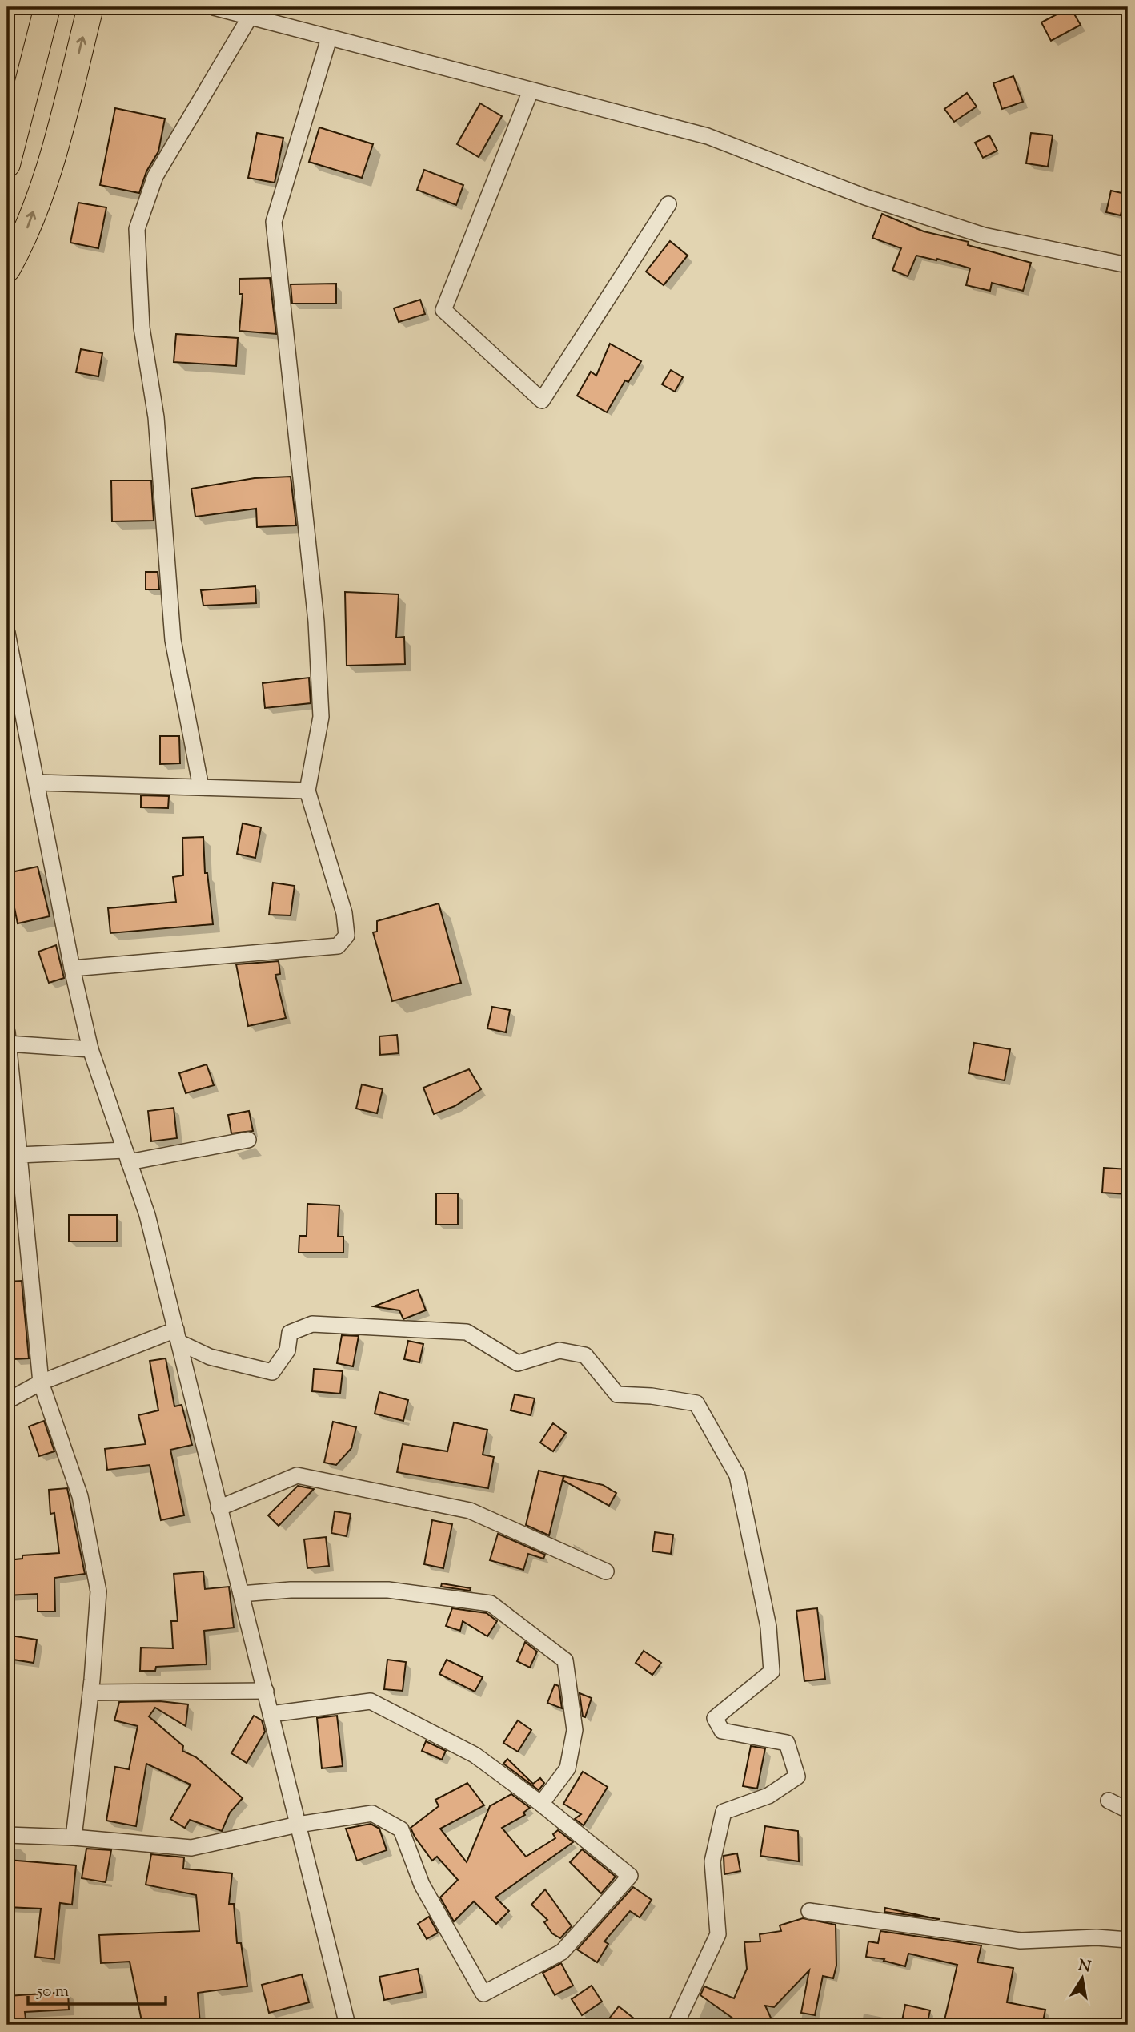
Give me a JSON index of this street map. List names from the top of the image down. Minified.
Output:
{"scale_bar":"50 m","north":"top"}
